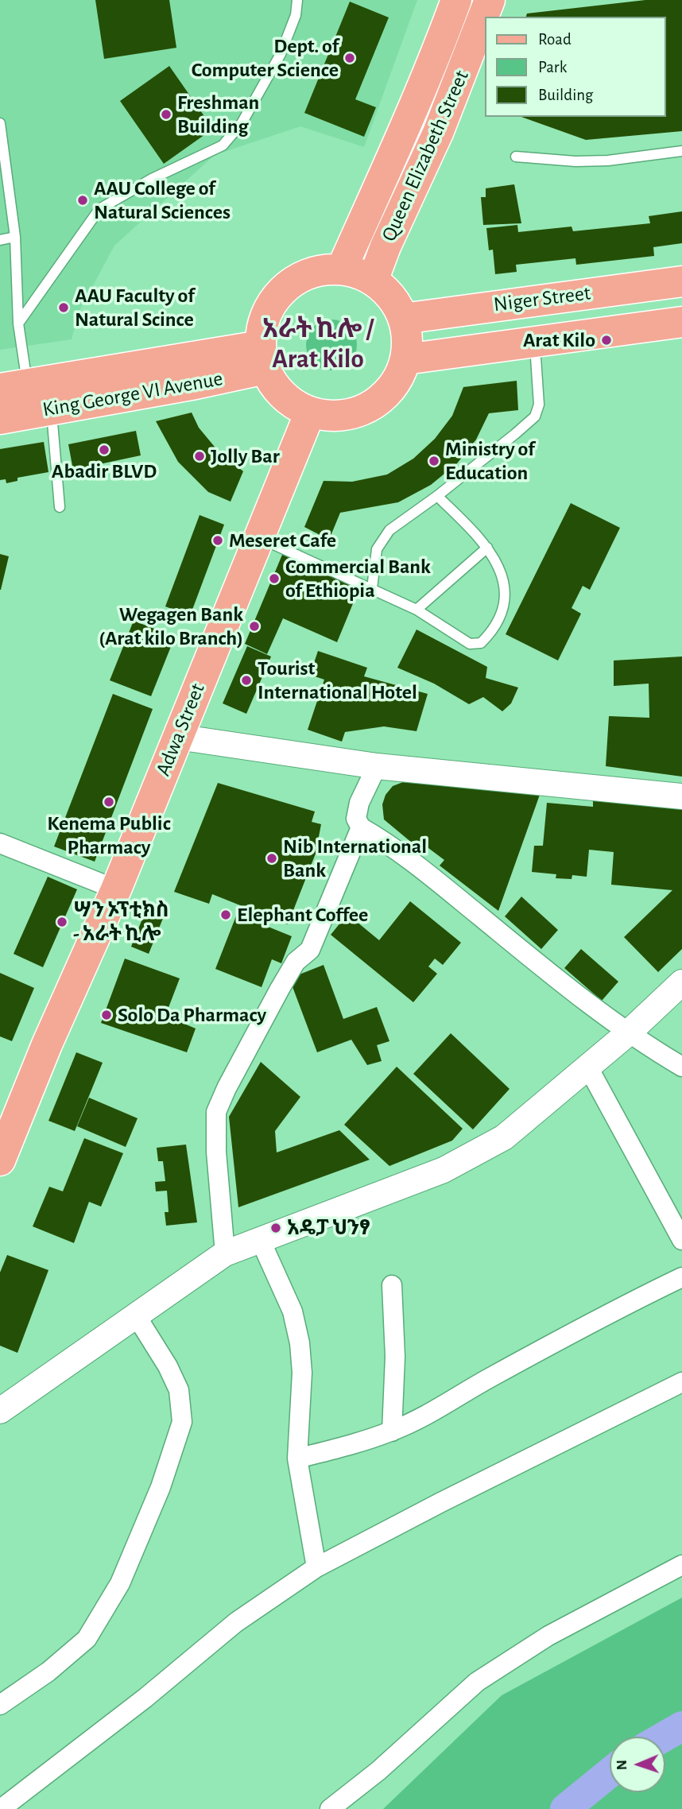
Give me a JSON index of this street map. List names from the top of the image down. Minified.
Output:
{"streets":{"main road":["Queen Elizabeth Street","Niger Street","King George VI Avenue","Adwa Street"]},"crossings":[["Queen Elizabeth Street","Niger Street"],["Queen Elizabeth Street","King George VI Avenue"],["Queen Elizabeth Street","Adwa Street"],["Niger Street","King George VI Avenue"],["Niger Street","Adwa Street"],["King George VI Avenue","Adwa Street"]],"districts":["አራት ኪሎ / Arat Kilo"],"places":["Dept. of Computer Science","Freshman Building","AAU College of Natural Sciences","AAU Faculty of Natural Scince","Arat Kilo","Abadir BLVD","Jolly Bar","Ministry of Education","Meseret Cafe","Commercial Bank of Ethiopia","Wegagen Bank (Arat kilo Branch)","Tourist International Hotel","Kenema Public Pharmacy","Nib International Bank","Elephant Coffee","ሣን ኦፕቲክስ - አራት ኪሎ","Solo Da Pharmacy","አዴፓ ህንፃ"],"legend":["Road","Park","Building"],"north":"left"}
